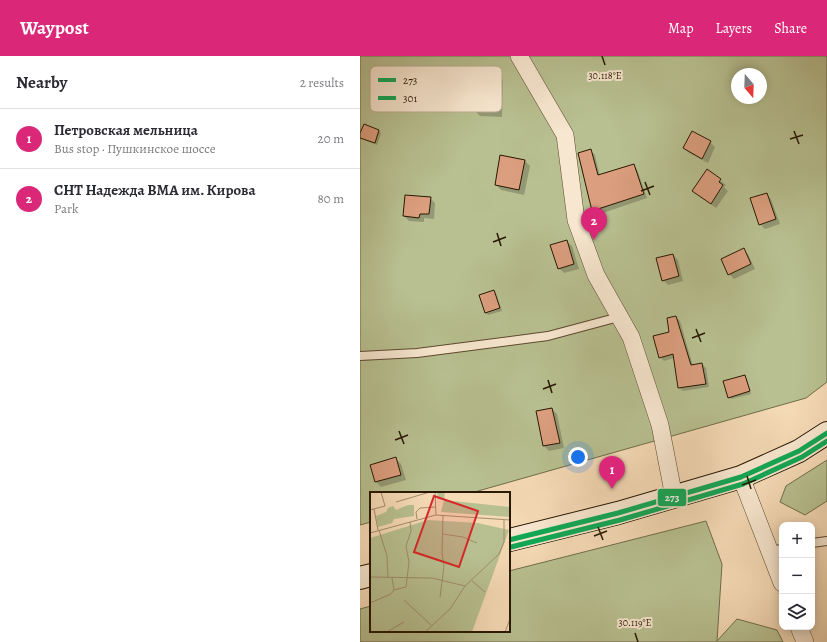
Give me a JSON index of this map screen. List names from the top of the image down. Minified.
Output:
{"lines":["transit line 273","transit line 301"],"legend":["273","301"],"north":"bottom","page":{"header":"Waypost","nav":["Map","Layers","Share"],"heading":["Nearby","2 results"],"list":[{"mark":"1","name":"Петровская мельница","note":"Bus stop · Пушкинское шоссе","value":"20 m"},{"mark":"2","name":"СНТ Надежда ВМА им. Кирова","note":"Park","value":"80 m"}],"pins":["2","1"],"map_buttons":["+","−"]},"coordinates":["30.118°E","30.119°E"]}
